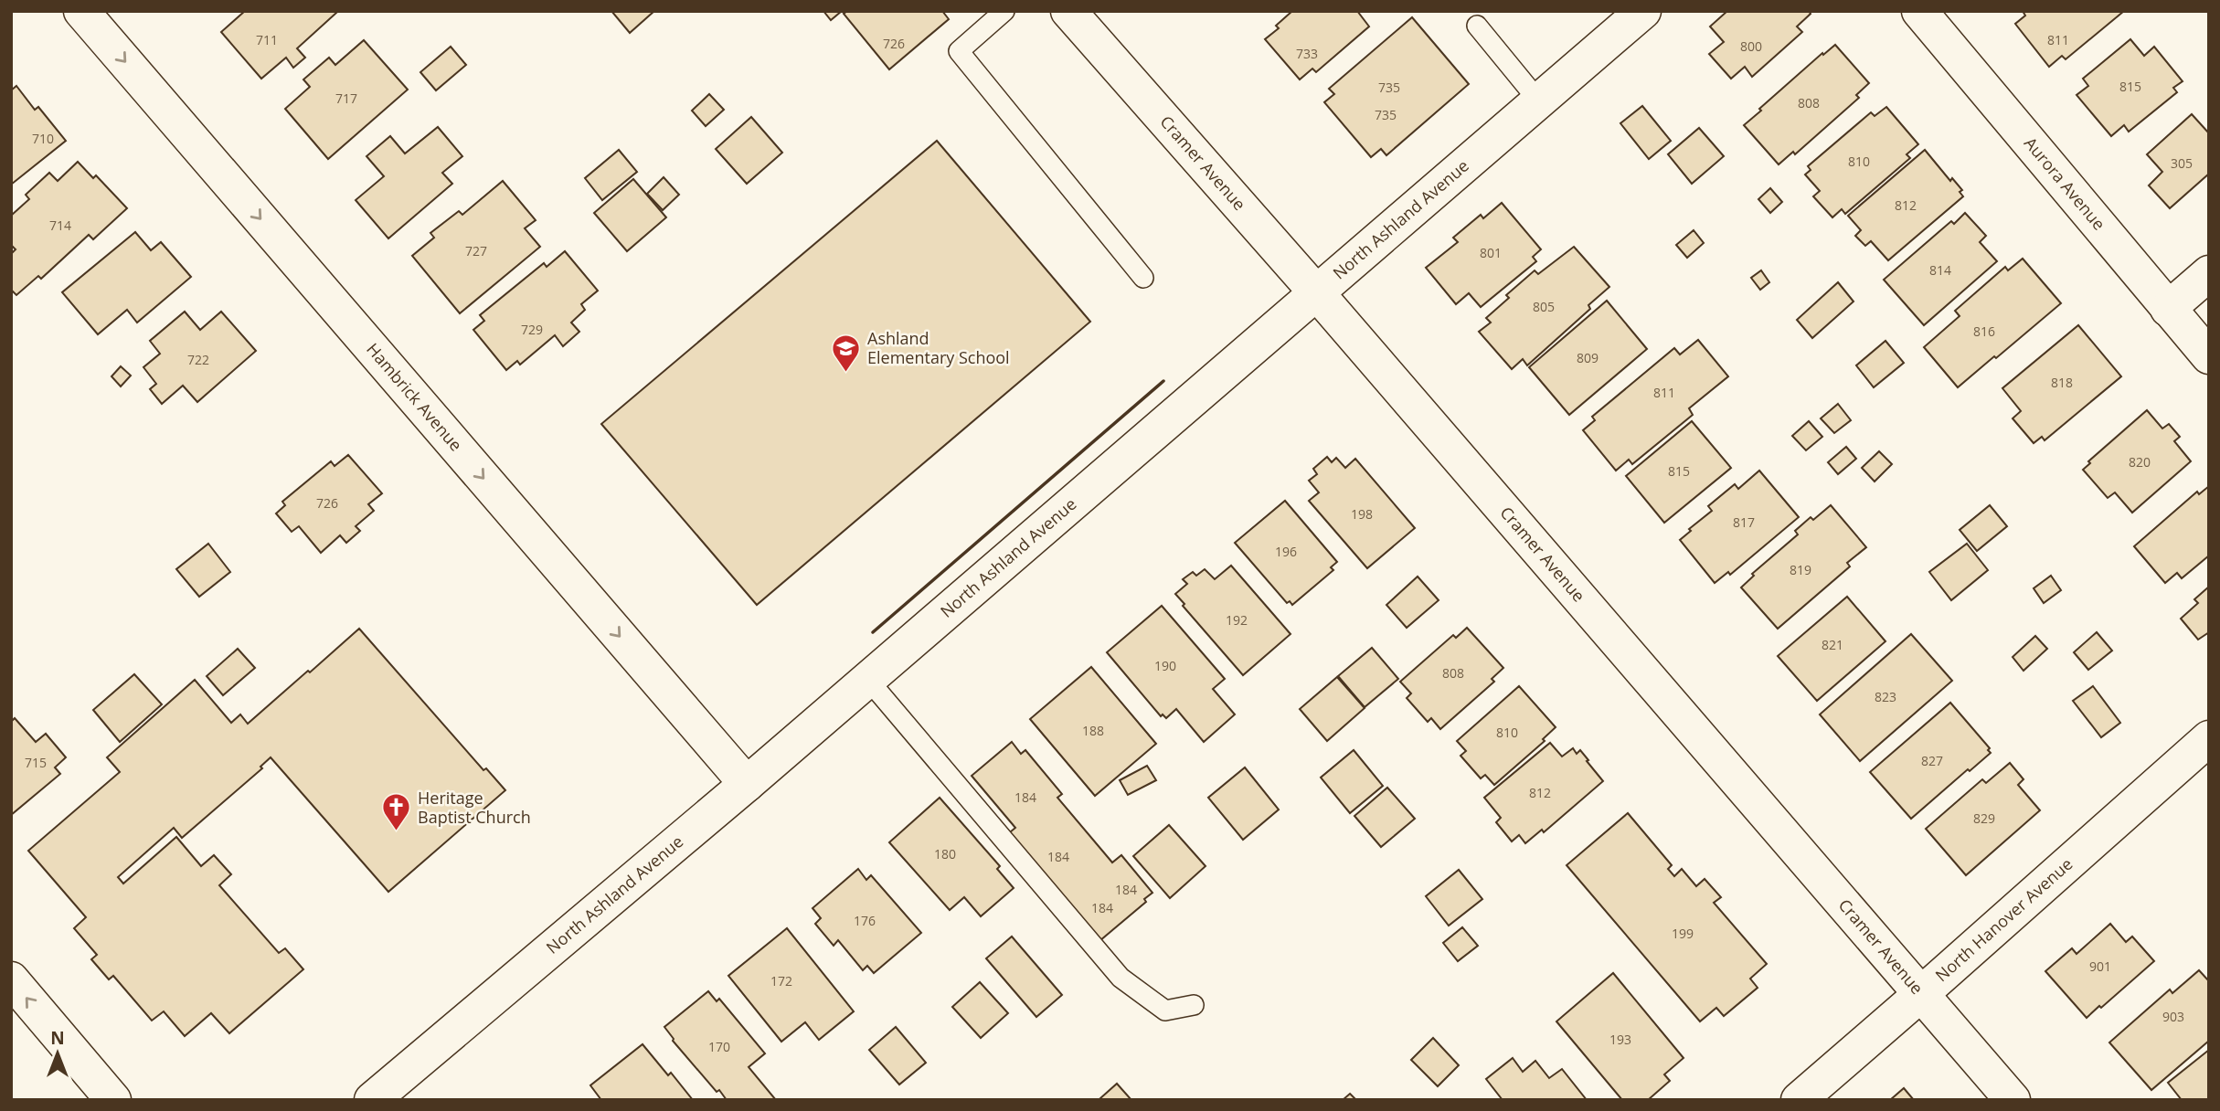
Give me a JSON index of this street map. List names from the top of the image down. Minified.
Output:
{"streets":{"street":["Cramer Avenue","Aurora Avenue","North Ashland Avenue","Hambrick Avenue","North Hanover Avenue"]},"crossings":[["Cramer Avenue","North Ashland Avenue"],["Cramer Avenue","North Hanover Avenue"],["North Ashland Avenue","Hambrick Avenue"]],"one_way":["Hambrick Avenue"],"places":{"school or university":["Ashland Elementary School"],"church":["Heritage Baptist Church"]},"house_numbers":["711","811","726","800","733","815","735","717","808","735","710","810","305","812","714","727","801","814","805","729","816","809","722","818","811","820","815","726","198","817","196","819","192","821","190","808","823","188","810","827","715","812","184","829","180","184","184","184","176","199","901","172","903","193","170"],"north":"top"}
